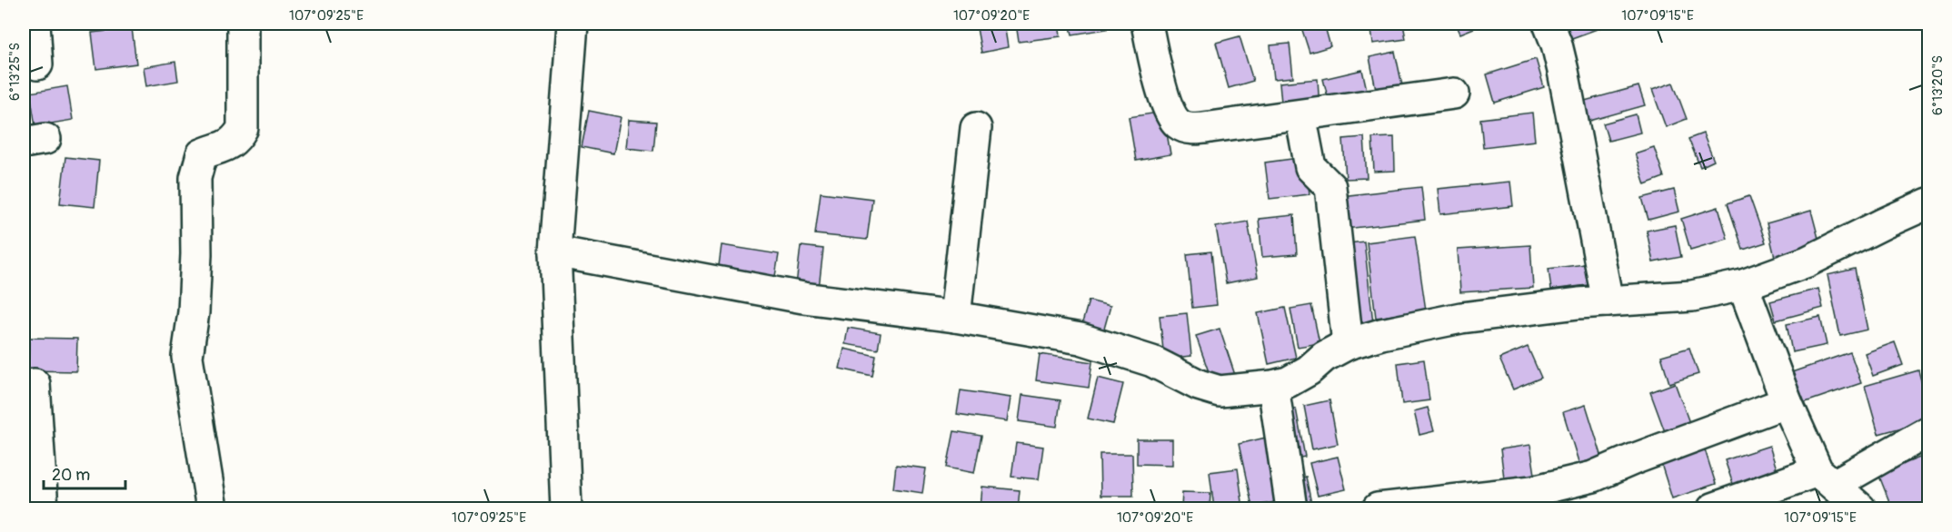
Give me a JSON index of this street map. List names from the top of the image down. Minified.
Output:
{"scale_bar":"20 m","coordinates":["107°09'25\"E","107°09'20\"E","107°09'15\"E","6°13'25\"S","6°13'20\"S"]}
